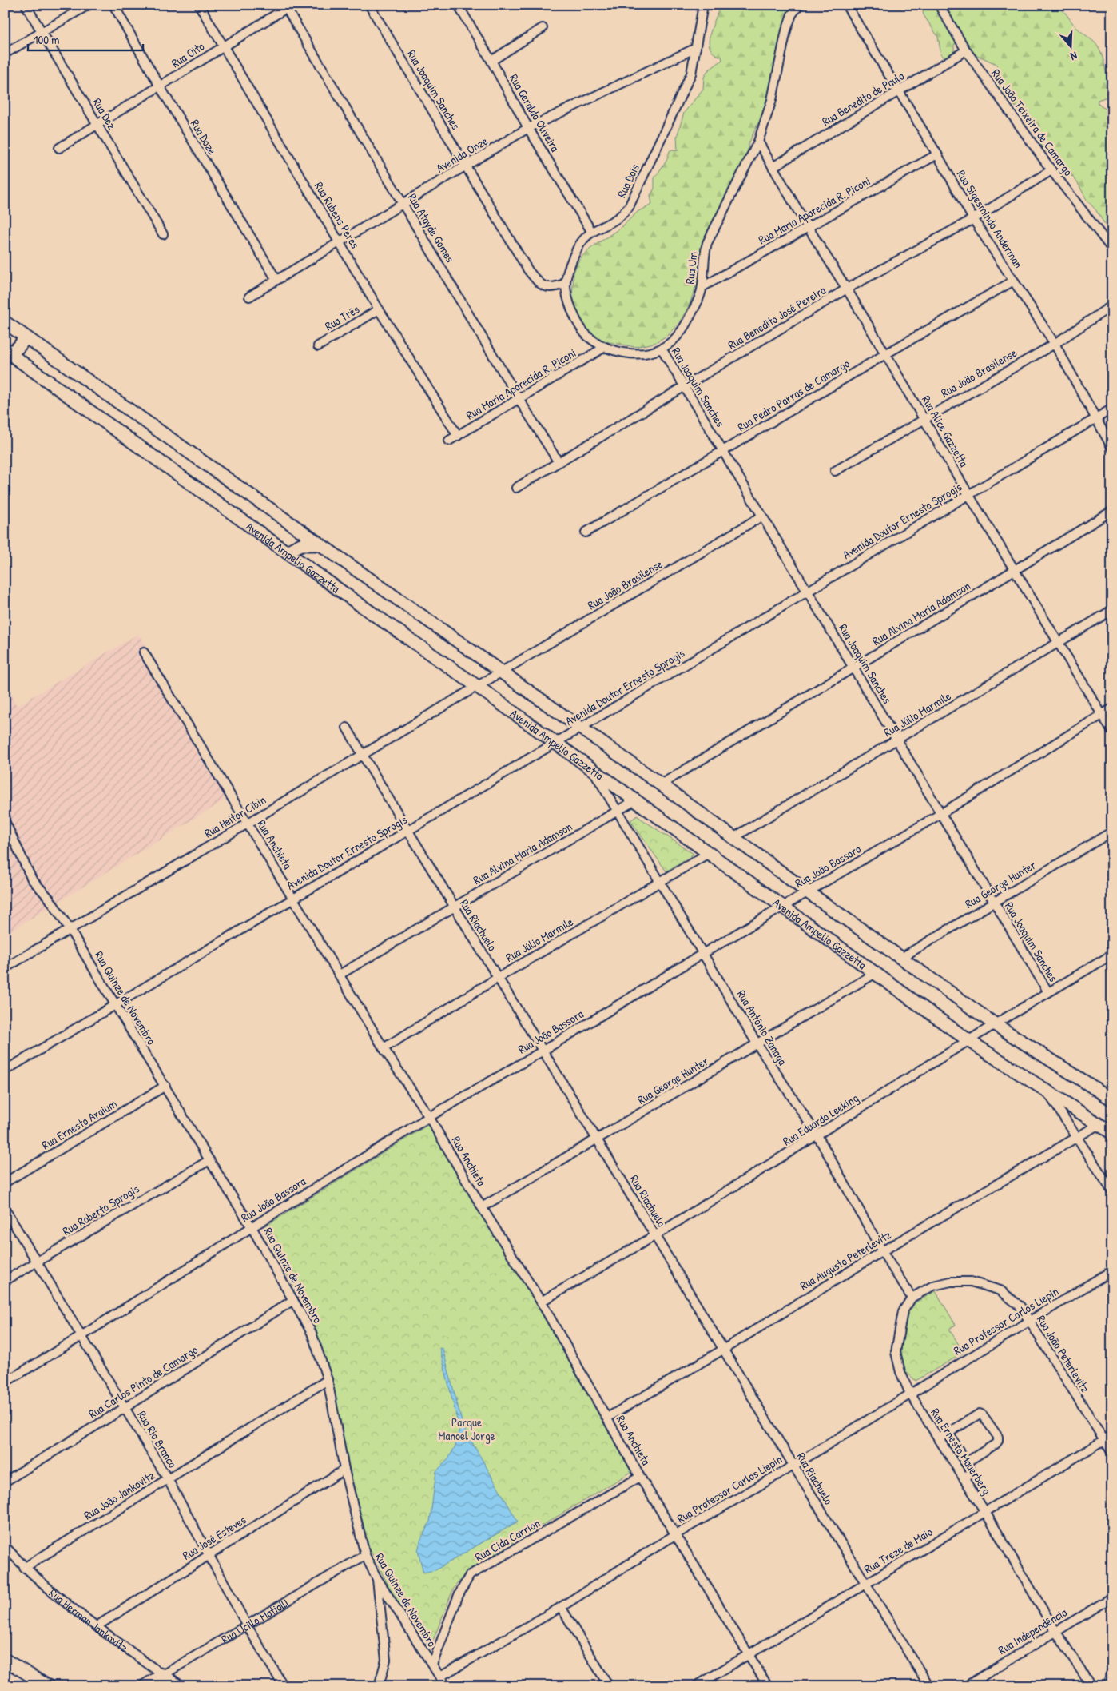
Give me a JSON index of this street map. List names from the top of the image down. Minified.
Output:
{"streets":{"main road":["Avenida Ampelio Gazzetta","Rua Herman Jankovitz","Rua Ucillo Matiolli"],"street":["Rua Oito","Rua Joaquim Sanches","Rua Benedito de Paula","Rua Geraldo Oliveira","Rua Dez","Rua João Teixeira de Camargo","Rua Doze","Avenida Onze","Rua Dois","Rua Maria Aparecida R. Piconi","Rua Rubens Peres","Rua Sigesmindo Anderman","Rua Atayde Gomes","Rua Um","Rua Três","Rua Benedito José Pereira","Rua João Brasilense","Rua Pedro Parras de Camargo","Rua Alice Gazzetta","Avenida Doutor Ernesto Sprogis","Rua Alvina Maria Adamson","Rua Júlio Marmile","Rua Heitor Cibin","Rua Anchieta","Rua João Bassora","Rua George Hunter","Rua Riachuelo","Rua Quinze de Novembro","Rua Antônio Zanaga","Rua Eduardo Leeking","Rua Ernesto Araium","Rua Roberto Sprogis","Rua Augusto Peterlevitz","Rua Professor Carlos Liepin","Rua João Peterlevitz","Rua Carlos Pinto de Camargo","Rua Rio Branco","Rua Ernesto Mauerberg","Rua João Jankovitz","Rua José Esteves","Rua Cida Carrion","Rua Treze de Maio","Rua Independência"]},"crossings":[["Rua Oito","Rua Dez"],["Rua Oito","Rua Doze"],["Rua Oito","Rua Rubens Peres"],["Rua Oito","Rua Atayde Gomes"],["Rua Joaquim Sanches","Avenida Onze"],["Rua Joaquim Sanches","Rua Dois"],["Rua Joaquim Sanches","Rua Um"],["Rua Joaquim Sanches","Rua Benedito José Pereira"],["Rua Joaquim Sanches","Rua João Brasilense"],["Rua Joaquim Sanches","Rua Pedro Parras de Camargo"],["Rua Joaquim Sanches","Avenida Doutor Ernesto Sprogis"],["Rua Joaquim Sanches","Rua Alvina Maria Adamson"],["Rua Joaquim Sanches","Rua Júlio Marmile"],["Rua Joaquim Sanches","Rua João Bassora"],["Rua Joaquim Sanches","Rua George Hunter"],["Rua Joaquim Sanches","Rua Eduardo Leeking"],["Rua Benedito de Paula","Rua João Teixeira de Camargo"],["Rua Benedito de Paula","Rua Sigesmindo Anderman"],["Rua Benedito de Paula","Rua Alice Gazzetta"],["Rua Geraldo Oliveira","Avenida Onze"],["Rua Geraldo Oliveira","Rua Dois"],["Rua João Teixeira de Camargo","Rua Benedito José Pereira"],["Rua Doze","Avenida Onze"],["Avenida Onze","Rua Dois"],["Avenida Onze","Rua Rubens Peres"],["Avenida Onze","Rua Atayde Gomes"],["Rua Dois","Rua Maria Aparecida R. Piconi"],["Rua Dois","Rua Um"],["Rua Maria Aparecida R. Piconi","Rua Rubens Peres"],["Rua Maria Aparecida R. Piconi","Rua Sigesmindo Anderman"],["Rua Maria Aparecida R. Piconi","Rua Atayde Gomes"],["Rua Maria Aparecida R. Piconi","Rua Um"],["Rua Maria Aparecida R. Piconi","Rua Alice Gazzetta"],["Rua Rubens Peres","Rua Três"],["Rua Sigesmindo Anderman","Rua Benedito José Pereira"],["Rua Sigesmindo Anderman","Rua João Brasilense"],["Rua Sigesmindo Anderman","Rua Pedro Parras de Camargo"],["Rua Sigesmindo Anderman","Avenida Doutor Ernesto Sprogis"],["Rua Atayde Gomes","Rua Benedito José Pereira"],["Rua Um","Rua Alice Gazzetta"],["Rua Benedito José Pereira","Rua Alice Gazzetta"],["Rua João Brasilense","Rua Alice Gazzetta"],["Rua João Brasilense","Avenida Ampelio Gazzetta"],["Rua João Brasilense","Rua Heitor Cibin"],["Rua Pedro Parras de Camargo","Rua Alice Gazzetta"],["Rua Alice Gazzetta","Avenida Doutor Ernesto Sprogis"],["Rua Alice Gazzetta","Rua Alvina Maria Adamson"],["Rua Alice Gazzetta","Rua Júlio Marmile"],["Rua Alice Gazzetta","Rua João Bassora"],["Avenida Doutor Ernesto Sprogis","Avenida Ampelio Gazzetta"],["Avenida Doutor Ernesto Sprogis","Rua Anchieta"],["Avenida Doutor Ernesto Sprogis","Rua Riachuelo"],["Avenida Doutor Ernesto Sprogis","Rua Quinze de Novembro"],["Avenida Ampelio Gazzetta","Rua Alvina Maria Adamson"],["Avenida Ampelio Gazzetta","Rua Júlio Marmile"],["Avenida Ampelio Gazzetta","Rua Heitor Cibin"],["Avenida Ampelio Gazzetta","Rua João Bassora"],["Avenida Ampelio Gazzetta","Rua George Hunter"],["Avenida Ampelio Gazzetta","Rua Antônio Zanaga"],["Avenida Ampelio Gazzetta","Rua Eduardo Leeking"],["Avenida Ampelio Gazzetta","Rua Augusto Peterlevitz"],["Rua Alvina Maria Adamson","Rua Anchieta"],["Rua Alvina Maria Adamson","Rua Riachuelo"],["Rua Alvina Maria Adamson","Rua Antônio Zanaga"],["Rua Júlio Marmile","Rua Anchieta"],["Rua Júlio Marmile","Rua Riachuelo"],["Rua Júlio Marmile","Rua Antônio Zanaga"],["Rua Heitor Cibin","Rua Anchieta"],["Rua Heitor Cibin","Rua Riachuelo"],["Rua Heitor Cibin","Rua Quinze de Novembro"],["Rua Anchieta","Rua João Bassora"],["Rua Anchieta","Rua George Hunter"],["Rua Anchieta","Rua Eduardo Leeking"],["Rua Anchieta","Rua Augusto Peterlevitz"],["Rua Anchieta","Rua Professor Carlos Liepin"],["Rua Anchieta","Rua Cida Carrion"],["Rua Anchieta","Rua Treze de Maio"],["Rua João Bassora","Rua Riachuelo"],["Rua João Bassora","Rua Quinze de Novembro"],["Rua João Bassora","Rua Antônio Zanaga"],["Rua João Bassora","Rua Rio Branco"],["Rua George Hunter","Rua Riachuelo"],["Rua George Hunter","Rua Antônio Zanaga"],["Rua Riachuelo","Rua Eduardo Leeking"],["Rua Riachuelo","Rua Augusto Peterlevitz"],["Rua Riachuelo","Rua Professor Carlos Liepin"],["Rua Riachuelo","Rua Treze de Maio"],["Rua Quinze de Novembro","Rua Ernesto Araium"],["Rua Quinze de Novembro","Rua Roberto Sprogis"],["Rua Quinze de Novembro","Rua Professor Carlos Liepin"],["Rua Quinze de Novembro","Rua Carlos Pinto de Camargo"],["Rua Quinze de Novembro","Rua João Jankovitz"],["Rua Quinze de Novembro","Rua José Esteves"],["Rua Quinze de Novembro","Rua Cida Carrion"],["Rua Quinze de Novembro","Rua Ucillo Matiolli"],["Rua Antônio Zanaga","Rua Eduardo Leeking"],["Rua Antônio Zanaga","Rua Augusto Peterlevitz"],["Rua Antônio Zanaga","Rua João Peterlevitz"],["Rua Antônio Zanaga","Rua Ernesto Mauerberg"],["Rua Roberto Sprogis","Rua Rio Branco"],["Rua Professor Carlos Liepin","Rua João Peterlevitz"],["Rua Professor Carlos Liepin","Rua Ernesto Mauerberg"],["Rua João Peterlevitz","Rua Ernesto Mauerberg"],["Rua João Peterlevitz","Rua Treze de Maio"],["Rua Carlos Pinto de Camargo","Rua Rio Branco"],["Rua Rio Branco","Rua João Jankovitz"],["Rua Rio Branco","Rua José Esteves"],["Rua Rio Branco","Rua Ucillo Matiolli"],["Rua Ernesto Mauerberg","Rua Treze de Maio"],["Rua Ernesto Mauerberg","Rua Independência"],["Rua João Jankovitz","Rua Herman Jankovitz"],["Rua José Esteves","Rua Herman Jankovitz"],["Rua Herman Jankovitz","Rua Ucillo Matiolli"]],"parks":["Parque Manoel Jorge"],"scale_bar":"100 m","north":"bottom"}
